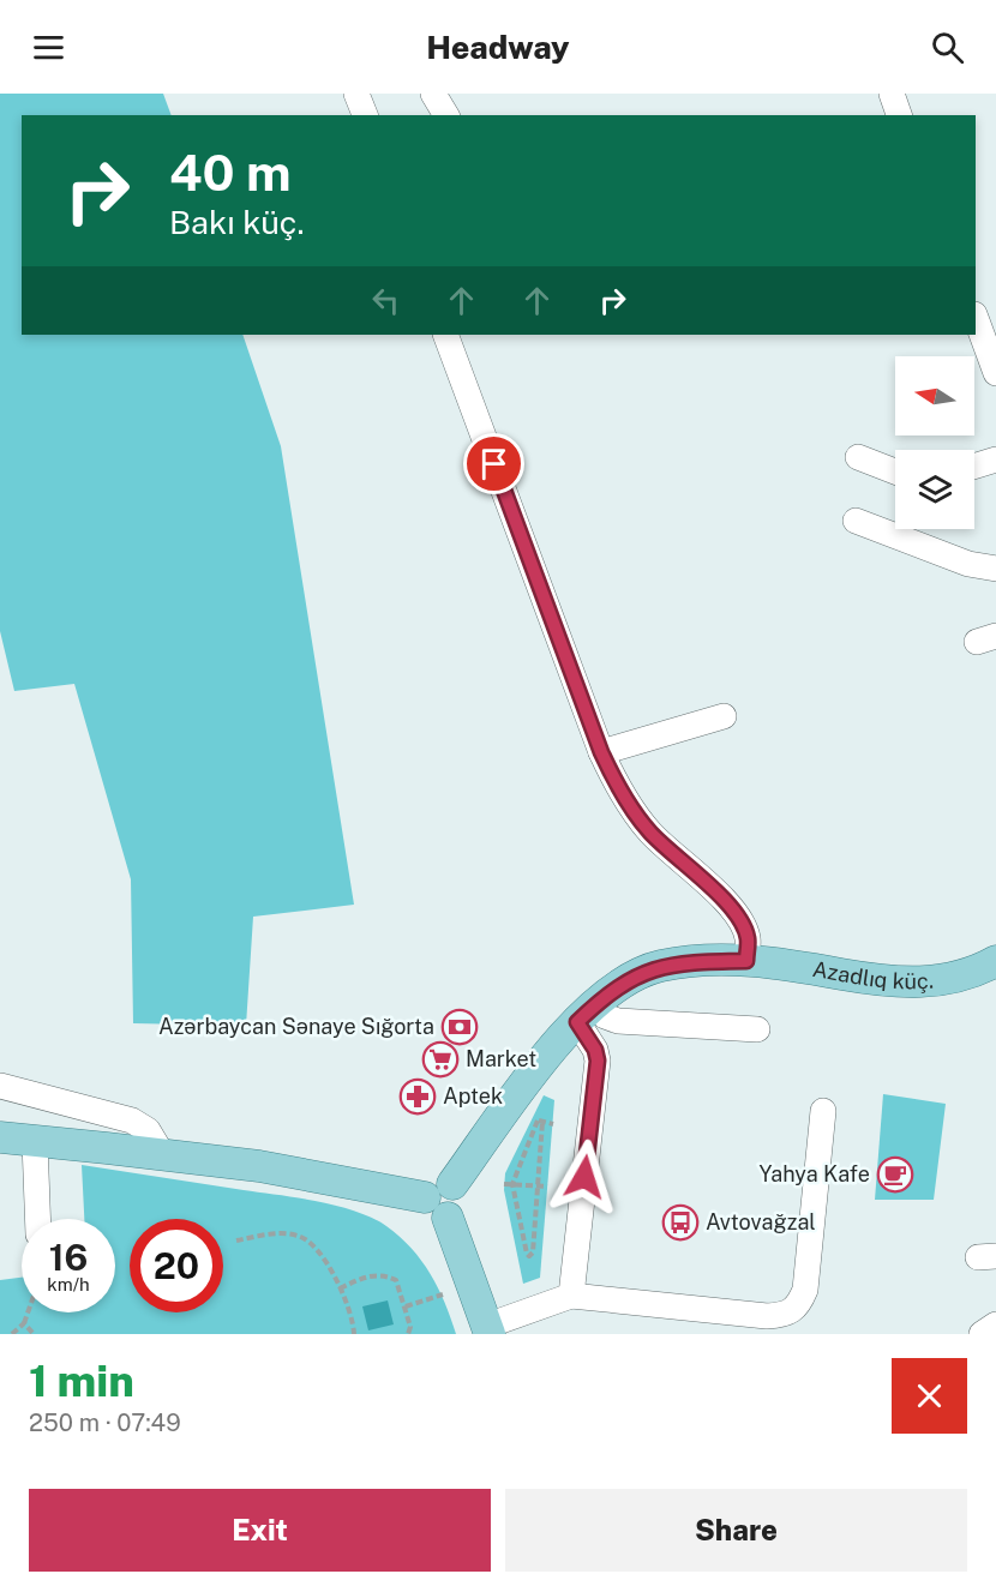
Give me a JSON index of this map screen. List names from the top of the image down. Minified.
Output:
{"streets":{"main road":["Azadlıq küç."]},"places":{"bank":["Azərbaycan Sənaye Sığorta"],"supermarket":["Market"],"pharmacy":["Aptek"],"cafe":["Yahya Kafe"],"bus stop":["Avtovağzal"]},"north":"left","page":{"header":"Headway","turn":["40 m","Bakı küç."],"speed":"16 km/h","limit":"20","heading":["1 min","250 m · 07:49"],"buttons":["Exit","Share"]}}
